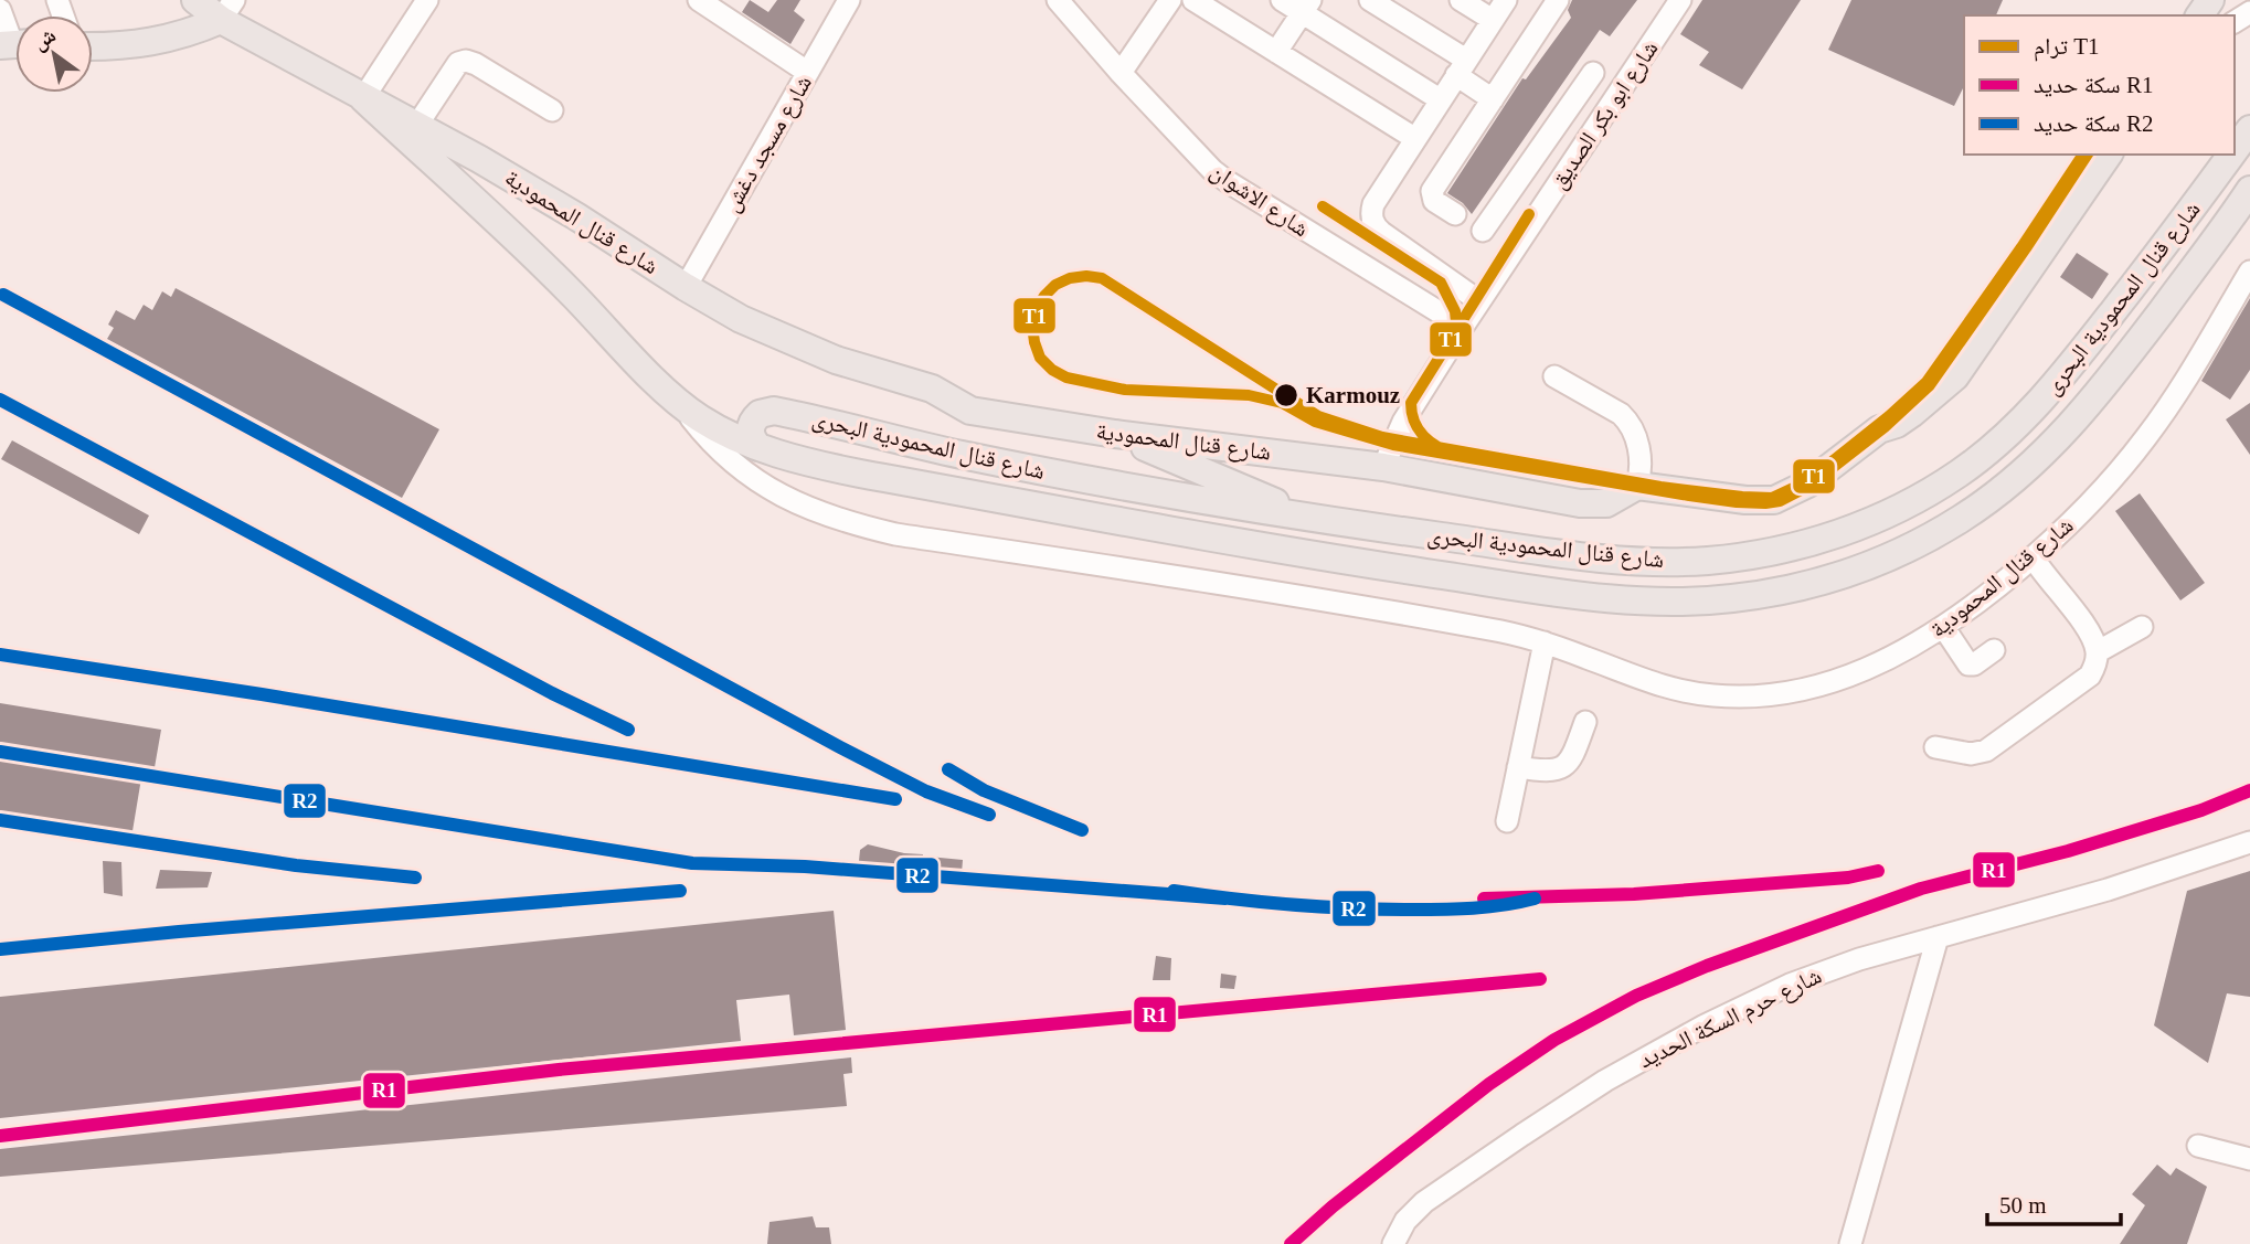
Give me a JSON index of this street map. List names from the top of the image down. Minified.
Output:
{"streets":{"main road":["شارع قنال المحمودية","شارع قنال المحمودية البحرى"],"street":["شارع ابو بكر الصديق","شارع مسجد دغش","شارع الاشوان","شارع حرم السكة الحديد"]},"crossings":[["شارع ابو بكر الصديق","شارع الاشوان"],["شارع ابو بكر الصديق","شارع قنال المحمودية"],["شارع مسجد دغش","شارع قنال المحمودية"],["شارع قنال المحمودية","شارع قنال المحمودية البحرى"]],"places":["Karmouz"],"lines":["tram line T1","rail line R2","rail line R1"],"legend":["ترام T1","سكة حديد R1","سكة حديد R2"],"scale_bar":"50 m","north":"top left"}
